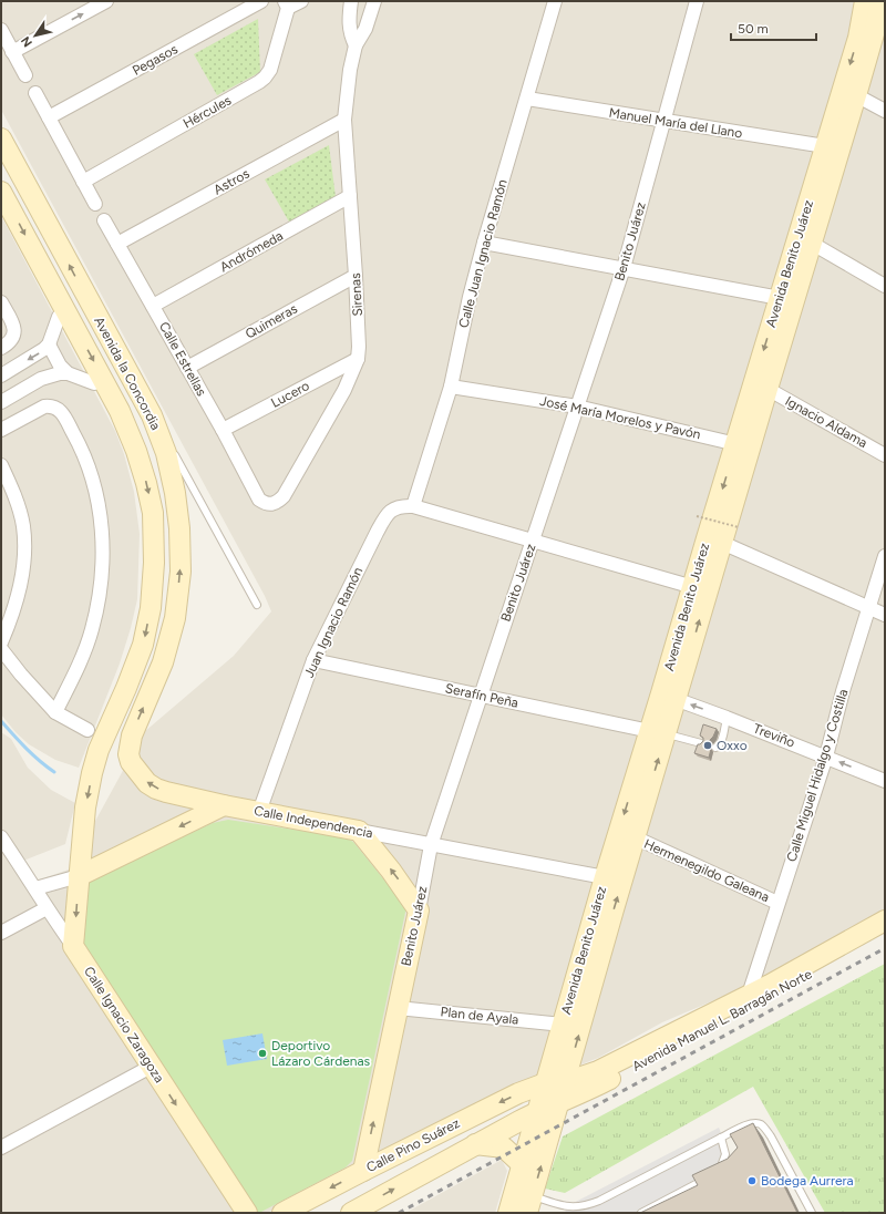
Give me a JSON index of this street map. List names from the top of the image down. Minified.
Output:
{"streets":{"main road":["Benito Juárez","Avenida Benito Juárez","Avenida la Concordia","Calle Independencia","Avenida Manuel L. Barragán Norte","Calle Ignacio Zaragoza","Calle Pino Suárez"],"street":["Pegasos","Hércules","Manuel María del Llano","Astros","Andrómeda","Calle Juan Ignacio Ramón","Sirenas","Quimeras","Calle Estrellas","Lucero","José María Morelos y Pavón","Ignacio Aldama","Juan Ignacio Ramón","Serafín Peña","Treviño","Calle Miguel Hidalgo y Costilla","Hermenegildo Galeana","Plan de Ayala"]},"crossings":[["Manuel María del Llano","Benito Juárez"],["Manuel María del Llano","Calle Juan Ignacio Ramón"],["Manuel María del Llano","Avenida Benito Juárez"],["Astros","Sirenas"],["Astros","Calle Estrellas"],["Benito Juárez","José María Morelos y Pavón"],["Benito Juárez","Serafín Peña"],["Benito Juárez","Calle Independencia"],["Benito Juárez","Plan de Ayala"],["Benito Juárez","Calle Pino Suárez"],["Andrómeda","Sirenas"],["Andrómeda","Calle Estrellas"],["Calle Juan Ignacio Ramón","José María Morelos y Pavón"],["Calle Juan Ignacio Ramón","Juan Ignacio Ramón"],["Avenida Benito Juárez","José María Morelos y Pavón"],["Avenida Benito Juárez","Ignacio Aldama"],["Avenida Benito Juárez","Serafín Peña"],["Avenida Benito Juárez","Treviño"],["Avenida Benito Juárez","Calle Independencia"],["Avenida Benito Juárez","Hermenegildo Galeana"],["Avenida Benito Juárez","Plan de Ayala"],["Avenida Benito Juárez","Avenida Manuel L. Barragán Norte"],["Avenida Benito Juárez","Calle Pino Suárez"],["Sirenas","Quimeras"],["Sirenas","Calle Estrellas"],["Sirenas","Lucero"],["Quimeras","Calle Estrellas"],["Calle Estrellas","Lucero"],["Avenida la Concordia","Calle Independencia"],["Avenida la Concordia","Calle Ignacio Zaragoza"],["Juan Ignacio Ramón","Serafín Peña"],["Juan Ignacio Ramón","Calle Independencia"],["Treviño","Calle Miguel Hidalgo y Costilla"],["Calle Miguel Hidalgo y Costilla","Hermenegildo Galeana"],["Calle Miguel Hidalgo y Costilla","Avenida Manuel L. Barragán Norte"],["Avenida Manuel L. Barragán Norte","Calle Pino Suárez"]],"one_way":["Treviño","Calle Ignacio Zaragoza"],"places":["Oxxo","Deportivo Lázaro Cárdenas","Bodega Aurrera"],"scale_bar":"50 m","north":"bottom left"}
